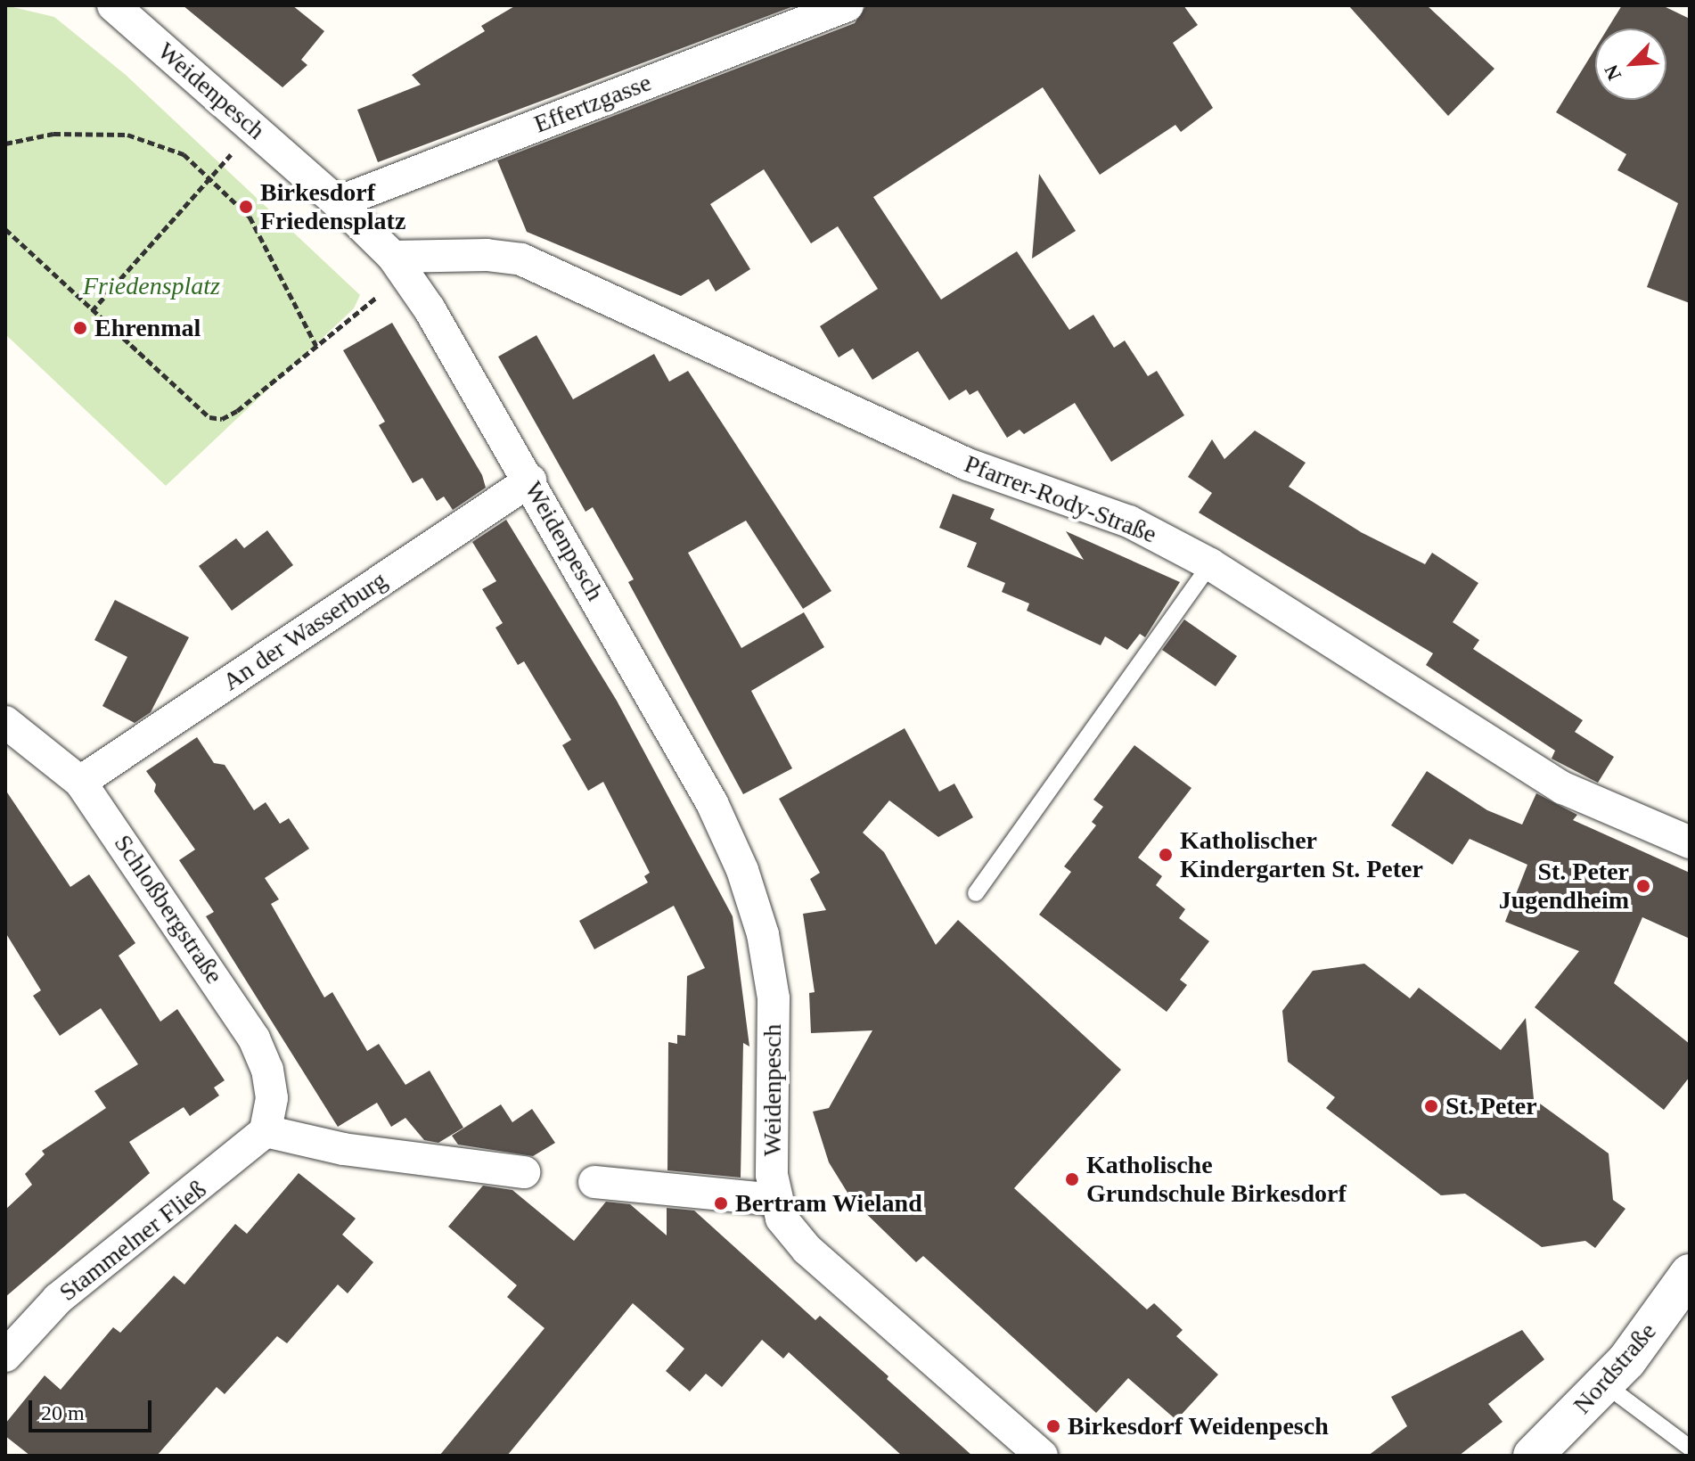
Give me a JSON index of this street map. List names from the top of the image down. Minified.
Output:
{"streets":{"street":["Weidenpesch","Effertzgasse","Pfarrer-Rody-Straße","An der Wasserburg","Schloßbergstraße","Stammelner Fließ","Nordstraße"]},"crossings":[["Weidenpesch","Effertzgasse"],["Weidenpesch","Pfarrer-Rody-Straße"],["Weidenpesch","An der Wasserburg"],["An der Wasserburg","Schloßbergstraße"],["Schloßbergstraße","Stammelner Fließ"]],"parks":["Friedensplatz"],"places":["Birkesdorf Friedensplatz","Ehrenmal","Katholischer Kindergarten St. Peter","St. Peter Jugendheim","St. Peter","Katholische Grundschule Birkesdorf","Bertram Wieland","Birkesdorf Weidenpesch"],"scale_bar":"20 m","north":"bottom left"}
